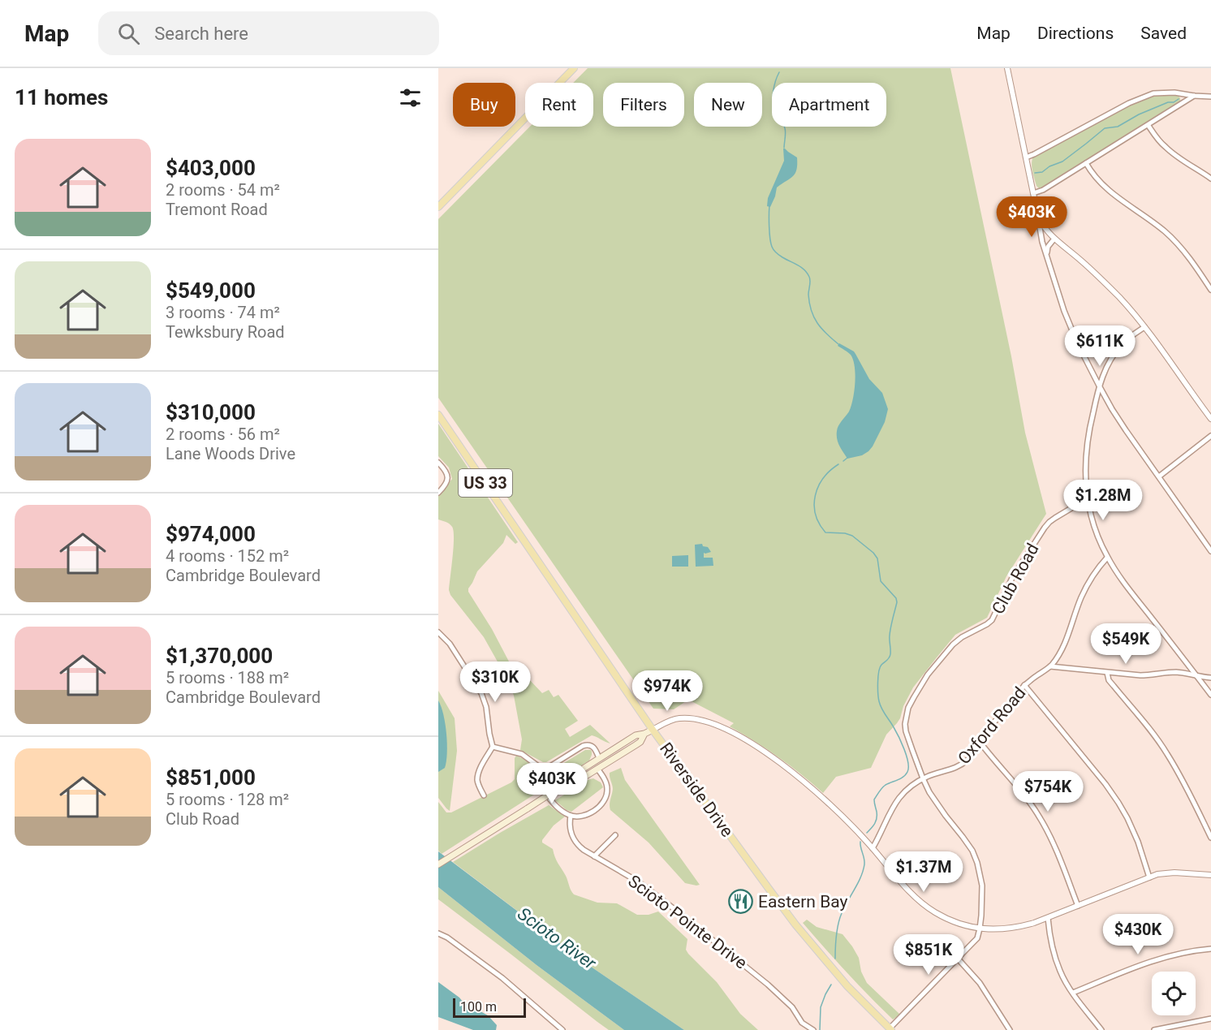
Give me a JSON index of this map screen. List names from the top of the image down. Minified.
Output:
{"streets":{"main road":["US 33","Riverside Drive"],"street":["Club Road","Oxford Road","Scioto Pointe Drive"]},"crossings":[["Club Road","Oxford Road"],["Club Road","Riverside Drive"]],"water":["Scioto River"],"places":{"restaurant":["Eastern Bay"]},"scale_bar":"100 m","page":{"header":"Map","search":"Search here","nav":["Map","Directions","Saved"],"heading":"11 homes","chip":["Buy","Rent","Filters","New","Apartment"],"list":[{"name":"$403,000","note":"2 rooms · 54 m² · Tremont Road"},{"name":"$549,000","note":"3 rooms · 74 m² · Tewksbury Road"},{"name":"$310,000","note":"2 rooms · 56 m² · Lane Woods Drive"},{"name":"$974,000","note":"4 rooms · 152 m² · Cambridge Boulevard"},{"name":"$1,370,000","note":"5 rooms · 188 m² · Cambridge Boulevard"},{"name":"$851,000","note":"5 rooms · 128 m² · Club Road"}],"price":["$403K","$611K","$1.28M","$549K","$310K","$974K","$403K","$754K","$1.37M","$430K","$851K"],"scale":"100 m"}}
